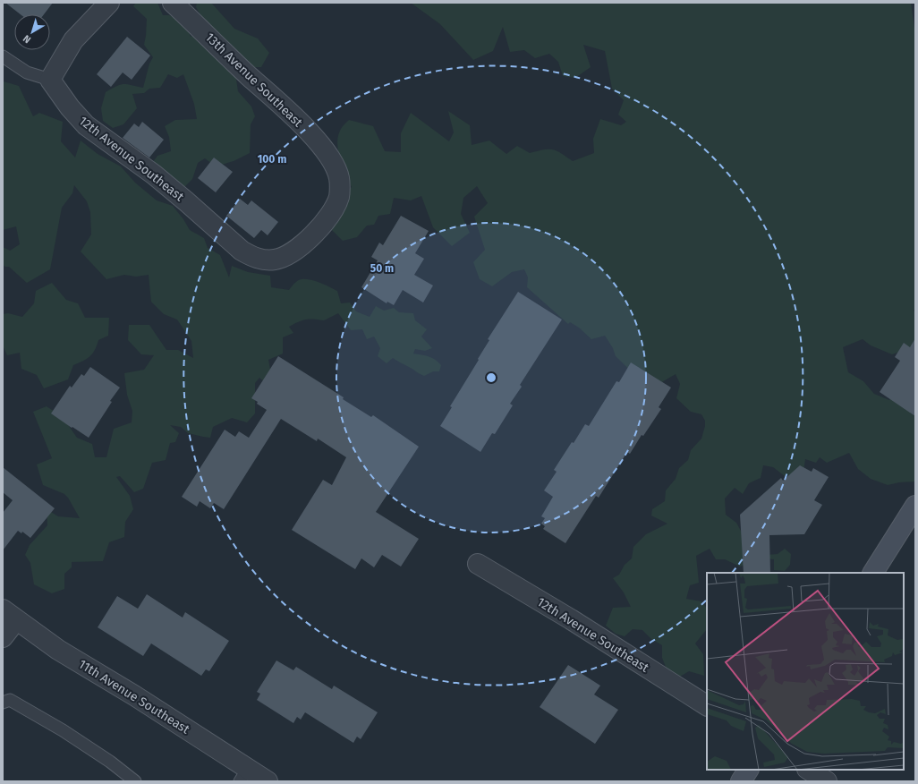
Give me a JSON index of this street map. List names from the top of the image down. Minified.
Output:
{"streets":{"street":["13th Avenue Southeast","12th Avenue Southeast","11th Avenue Southeast"]},"crossings":[["13th Avenue Southeast","12th Avenue Southeast"]],"north":"bottom left","rings":["100 m","50 m"]}
